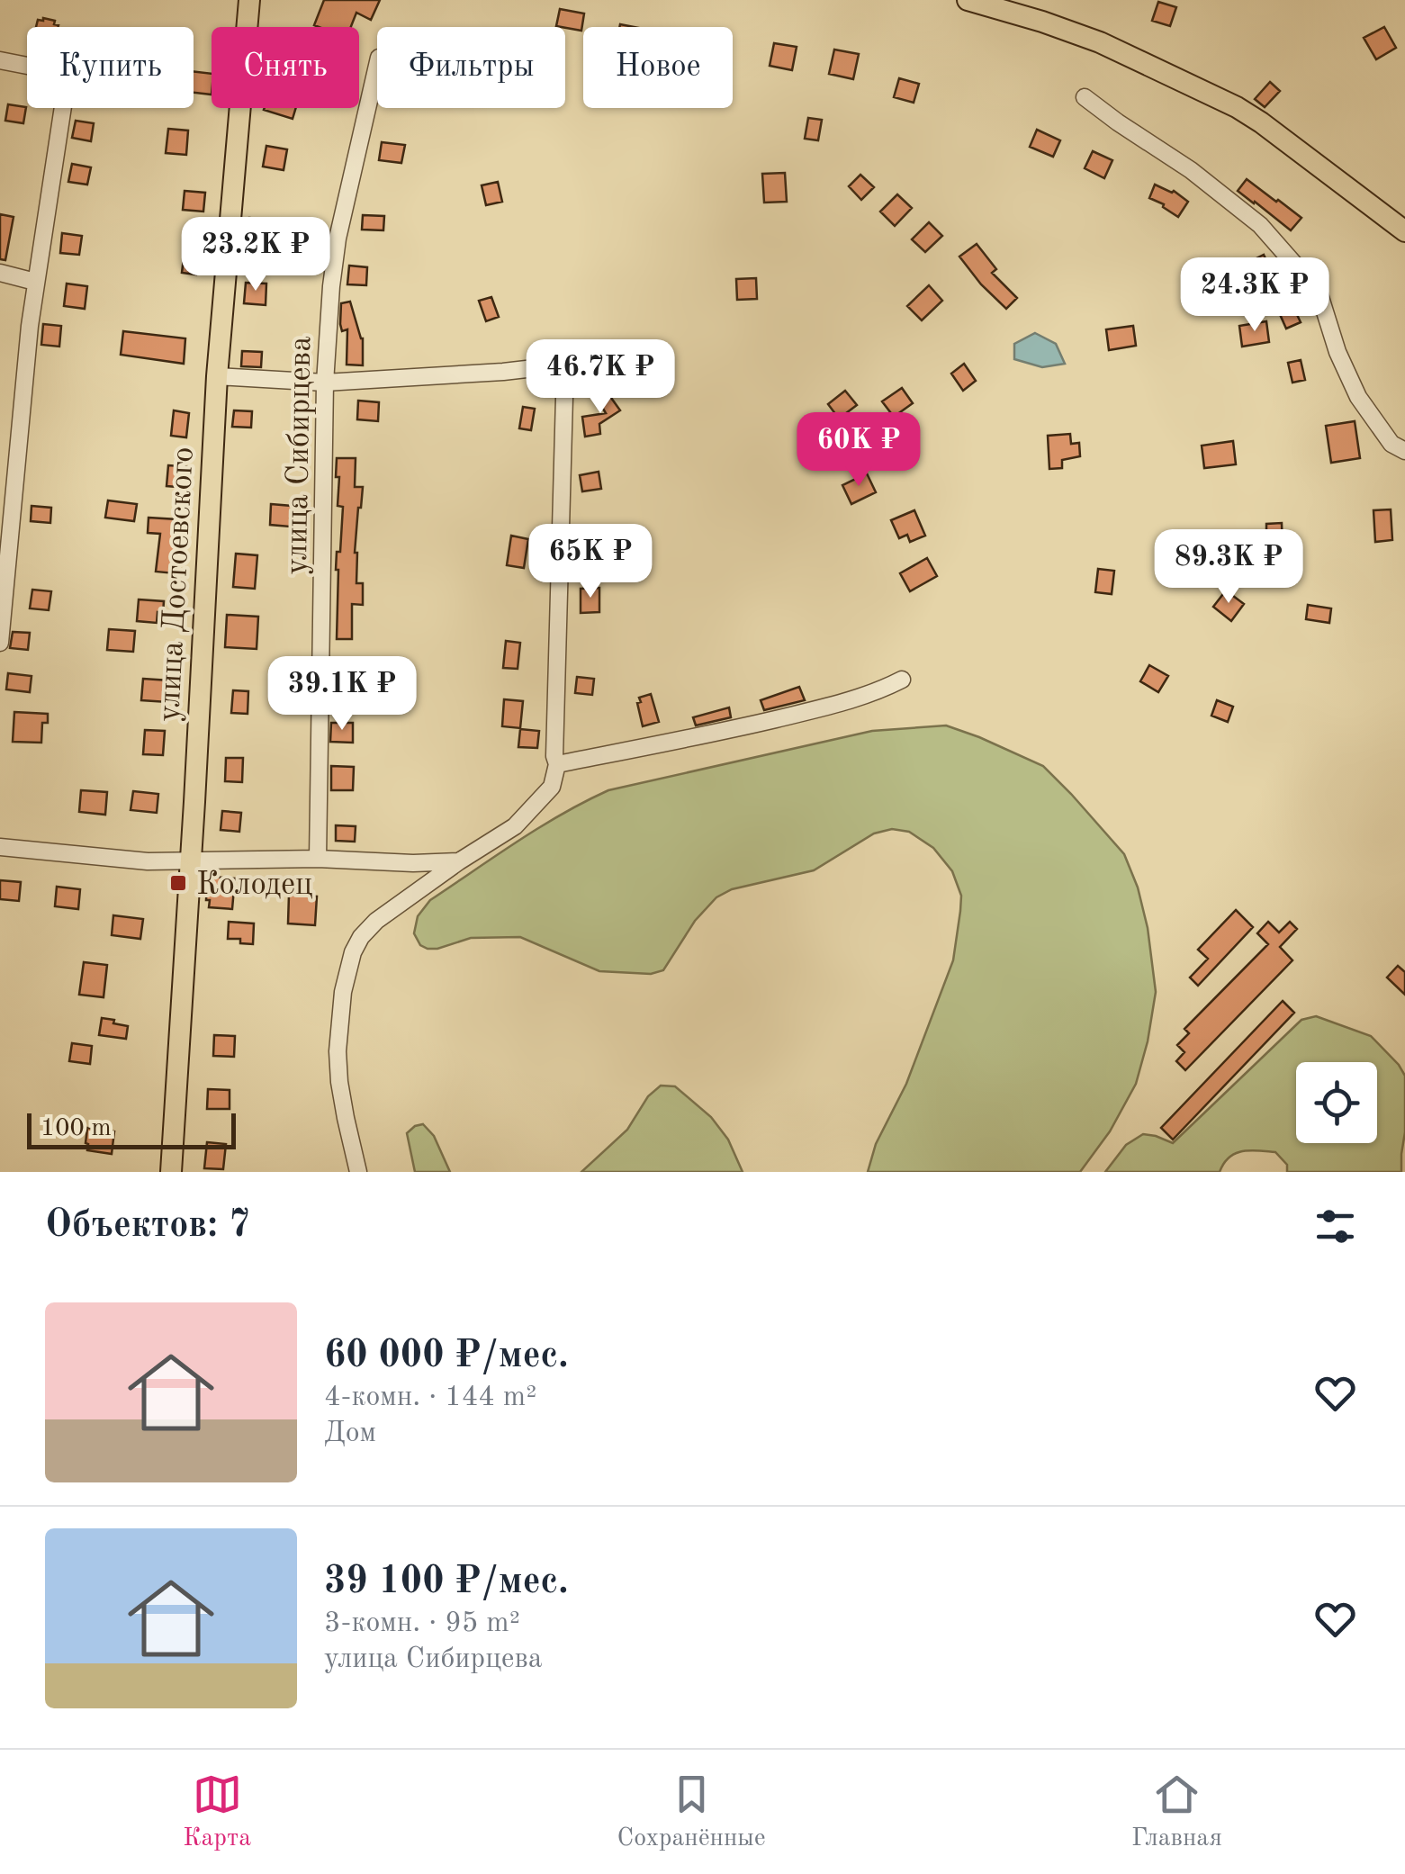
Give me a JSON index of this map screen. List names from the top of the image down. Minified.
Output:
{"streets":{"main road":["улица Достоевского"],"street":["улица Сибирцева"]},"places":{"transit":["Колодец"]},"scale_bar":"100 m","page":{"chip":["Купить","Снять","Фильтры","Новое"],"price":["23.2K ₽","24.3K ₽","46.7K ₽","60K ₽","65K ₽","89.3K ₽","39.1K ₽"],"scale":"100 m","heading":"Объектов: 7","list":[{"name":"60 000 ₽/мес.","note":"4-комн. · 144 m² · Дом"},{"name":"39 100 ₽/мес.","note":"3-комн. · 95 m² · улица Сибирцева"}],"tabs":["Карта","Сохранённые","Главная"]}}
